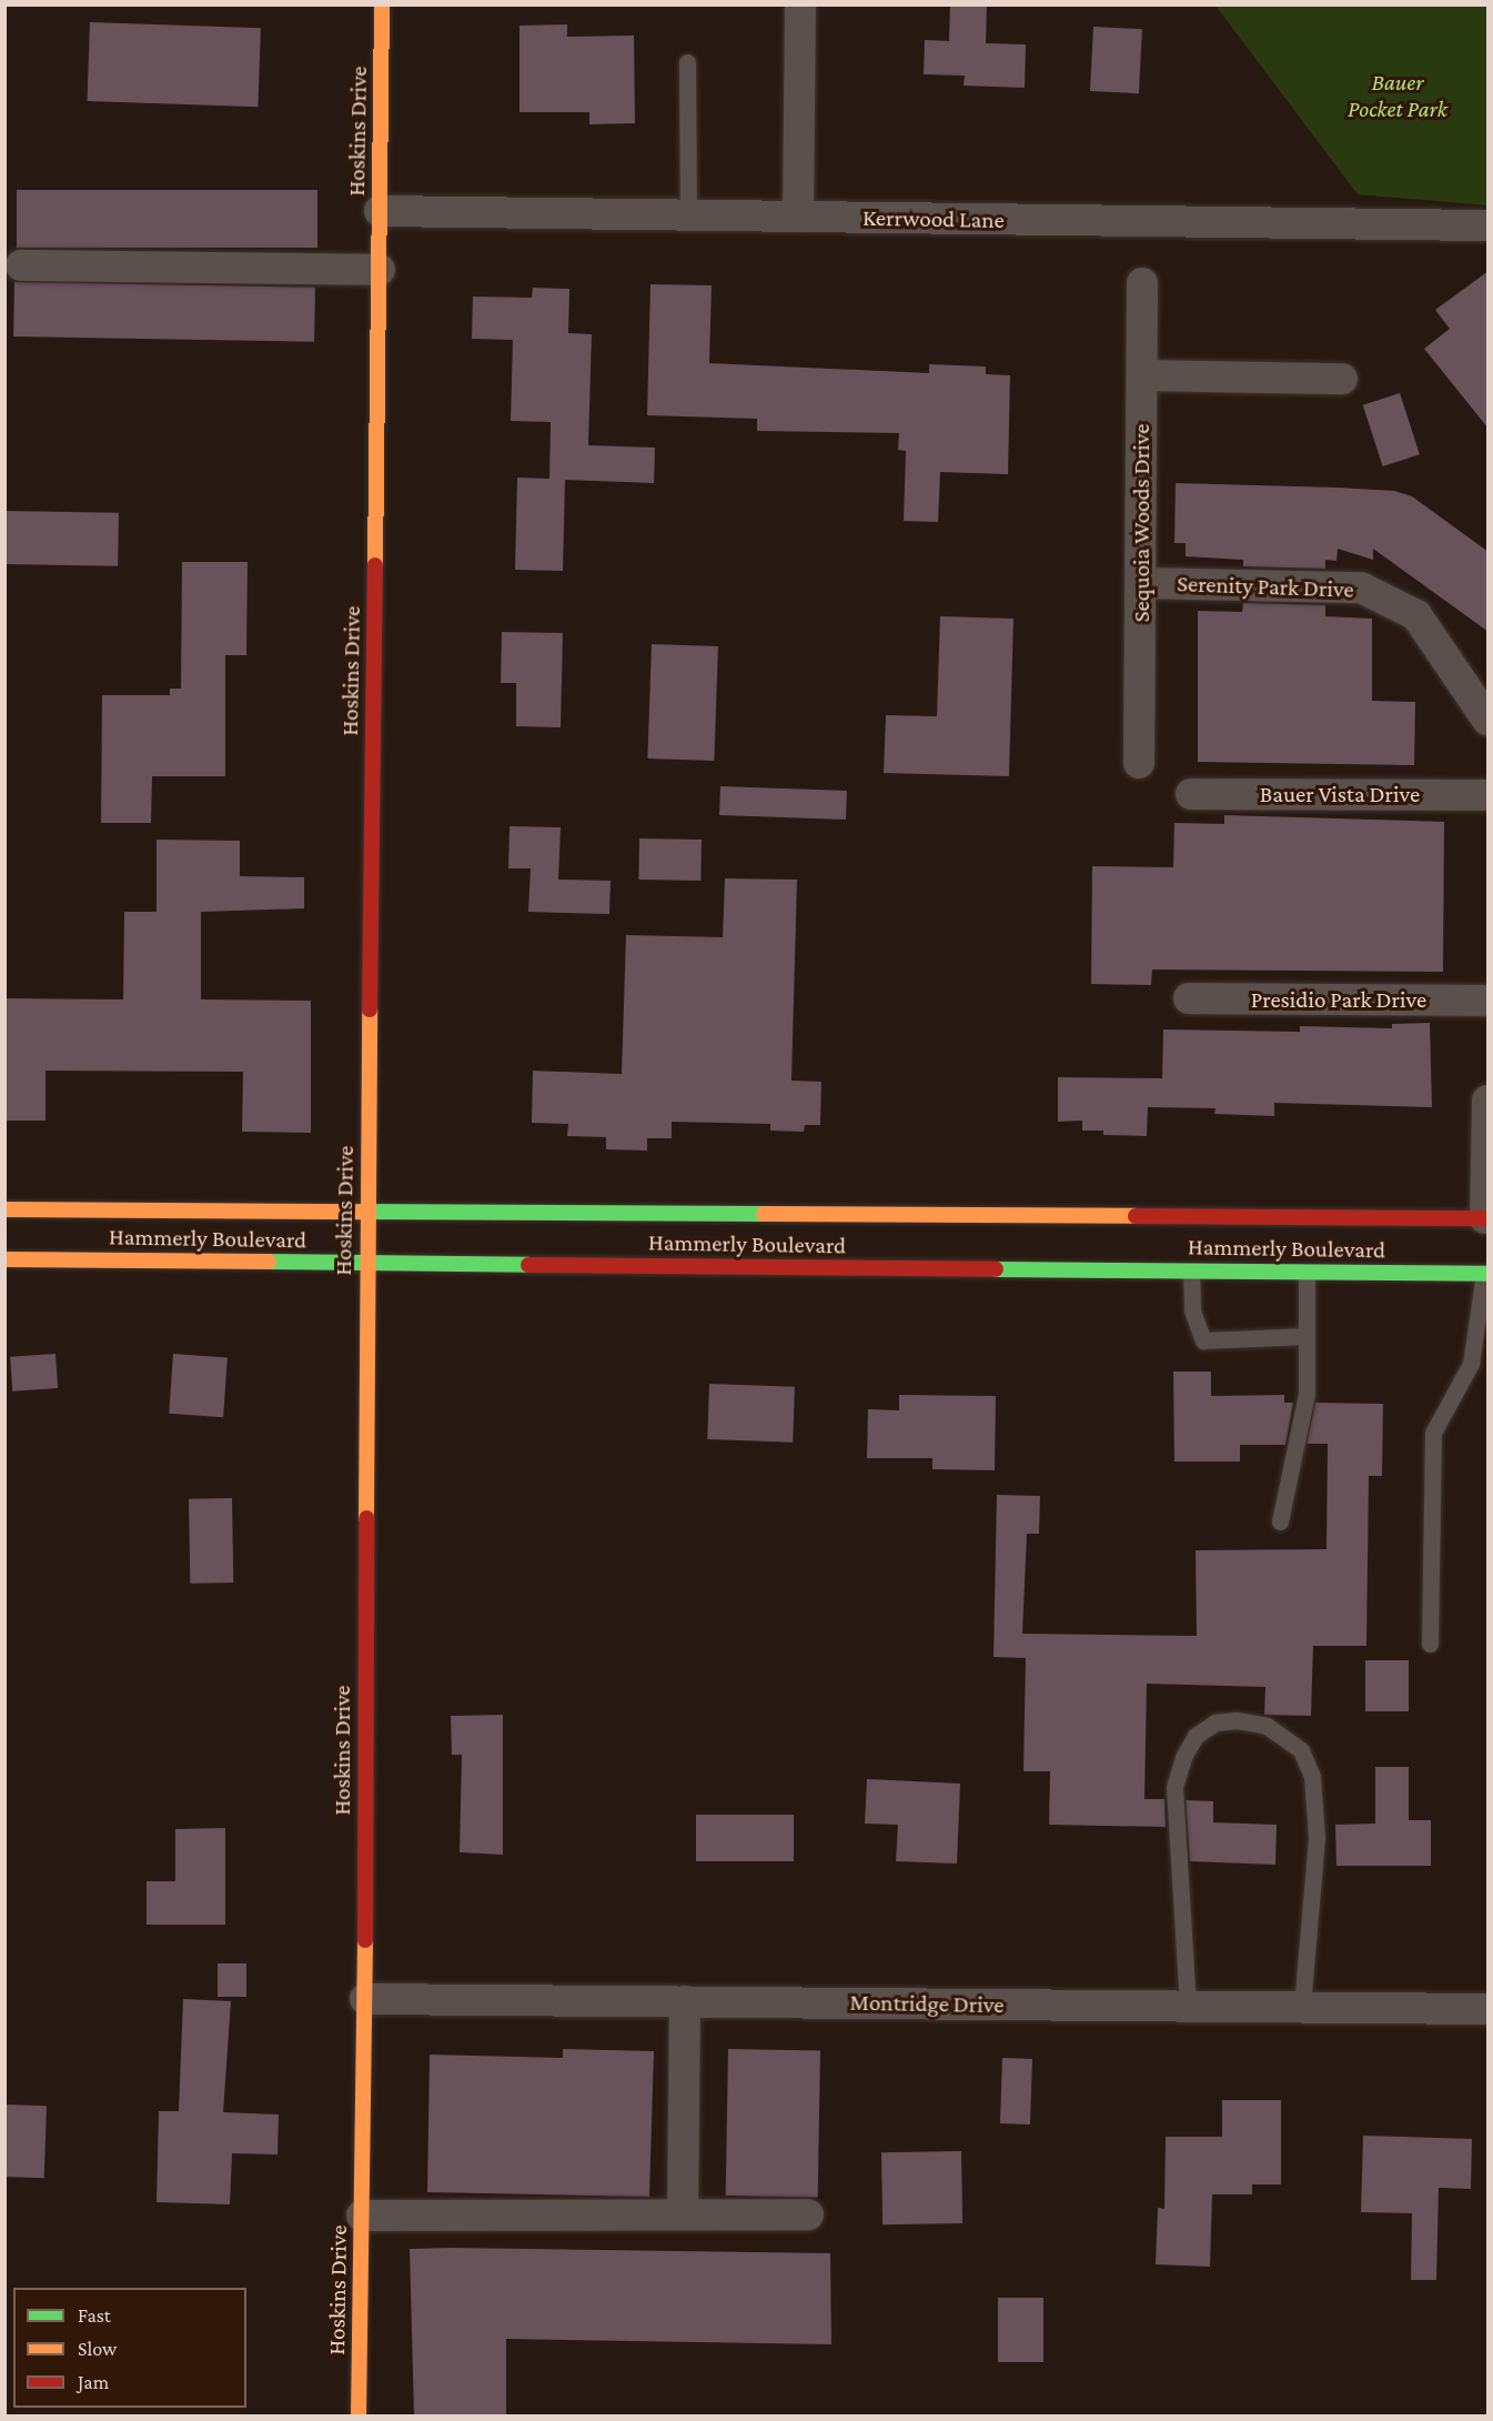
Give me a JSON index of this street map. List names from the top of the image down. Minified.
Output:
{"streets":{"main road":["Hoskins Drive","Hammerly Boulevard"],"street":["Kerrwood Lane","Sequoia Woods Drive","Serenity Park Drive","Bauer Vista Drive","Presidio Park Drive","Montridge Drive"]},"crossings":[["Hoskins Drive","Kerrwood Lane"],["Hoskins Drive","Hammerly Boulevard"],["Hoskins Drive","Montridge Drive"],["Sequoia Woods Drive","Serenity Park Drive"]],"parks":["Bauer Pocket Park"],"legend":["Fast","Slow","Jam"]}
